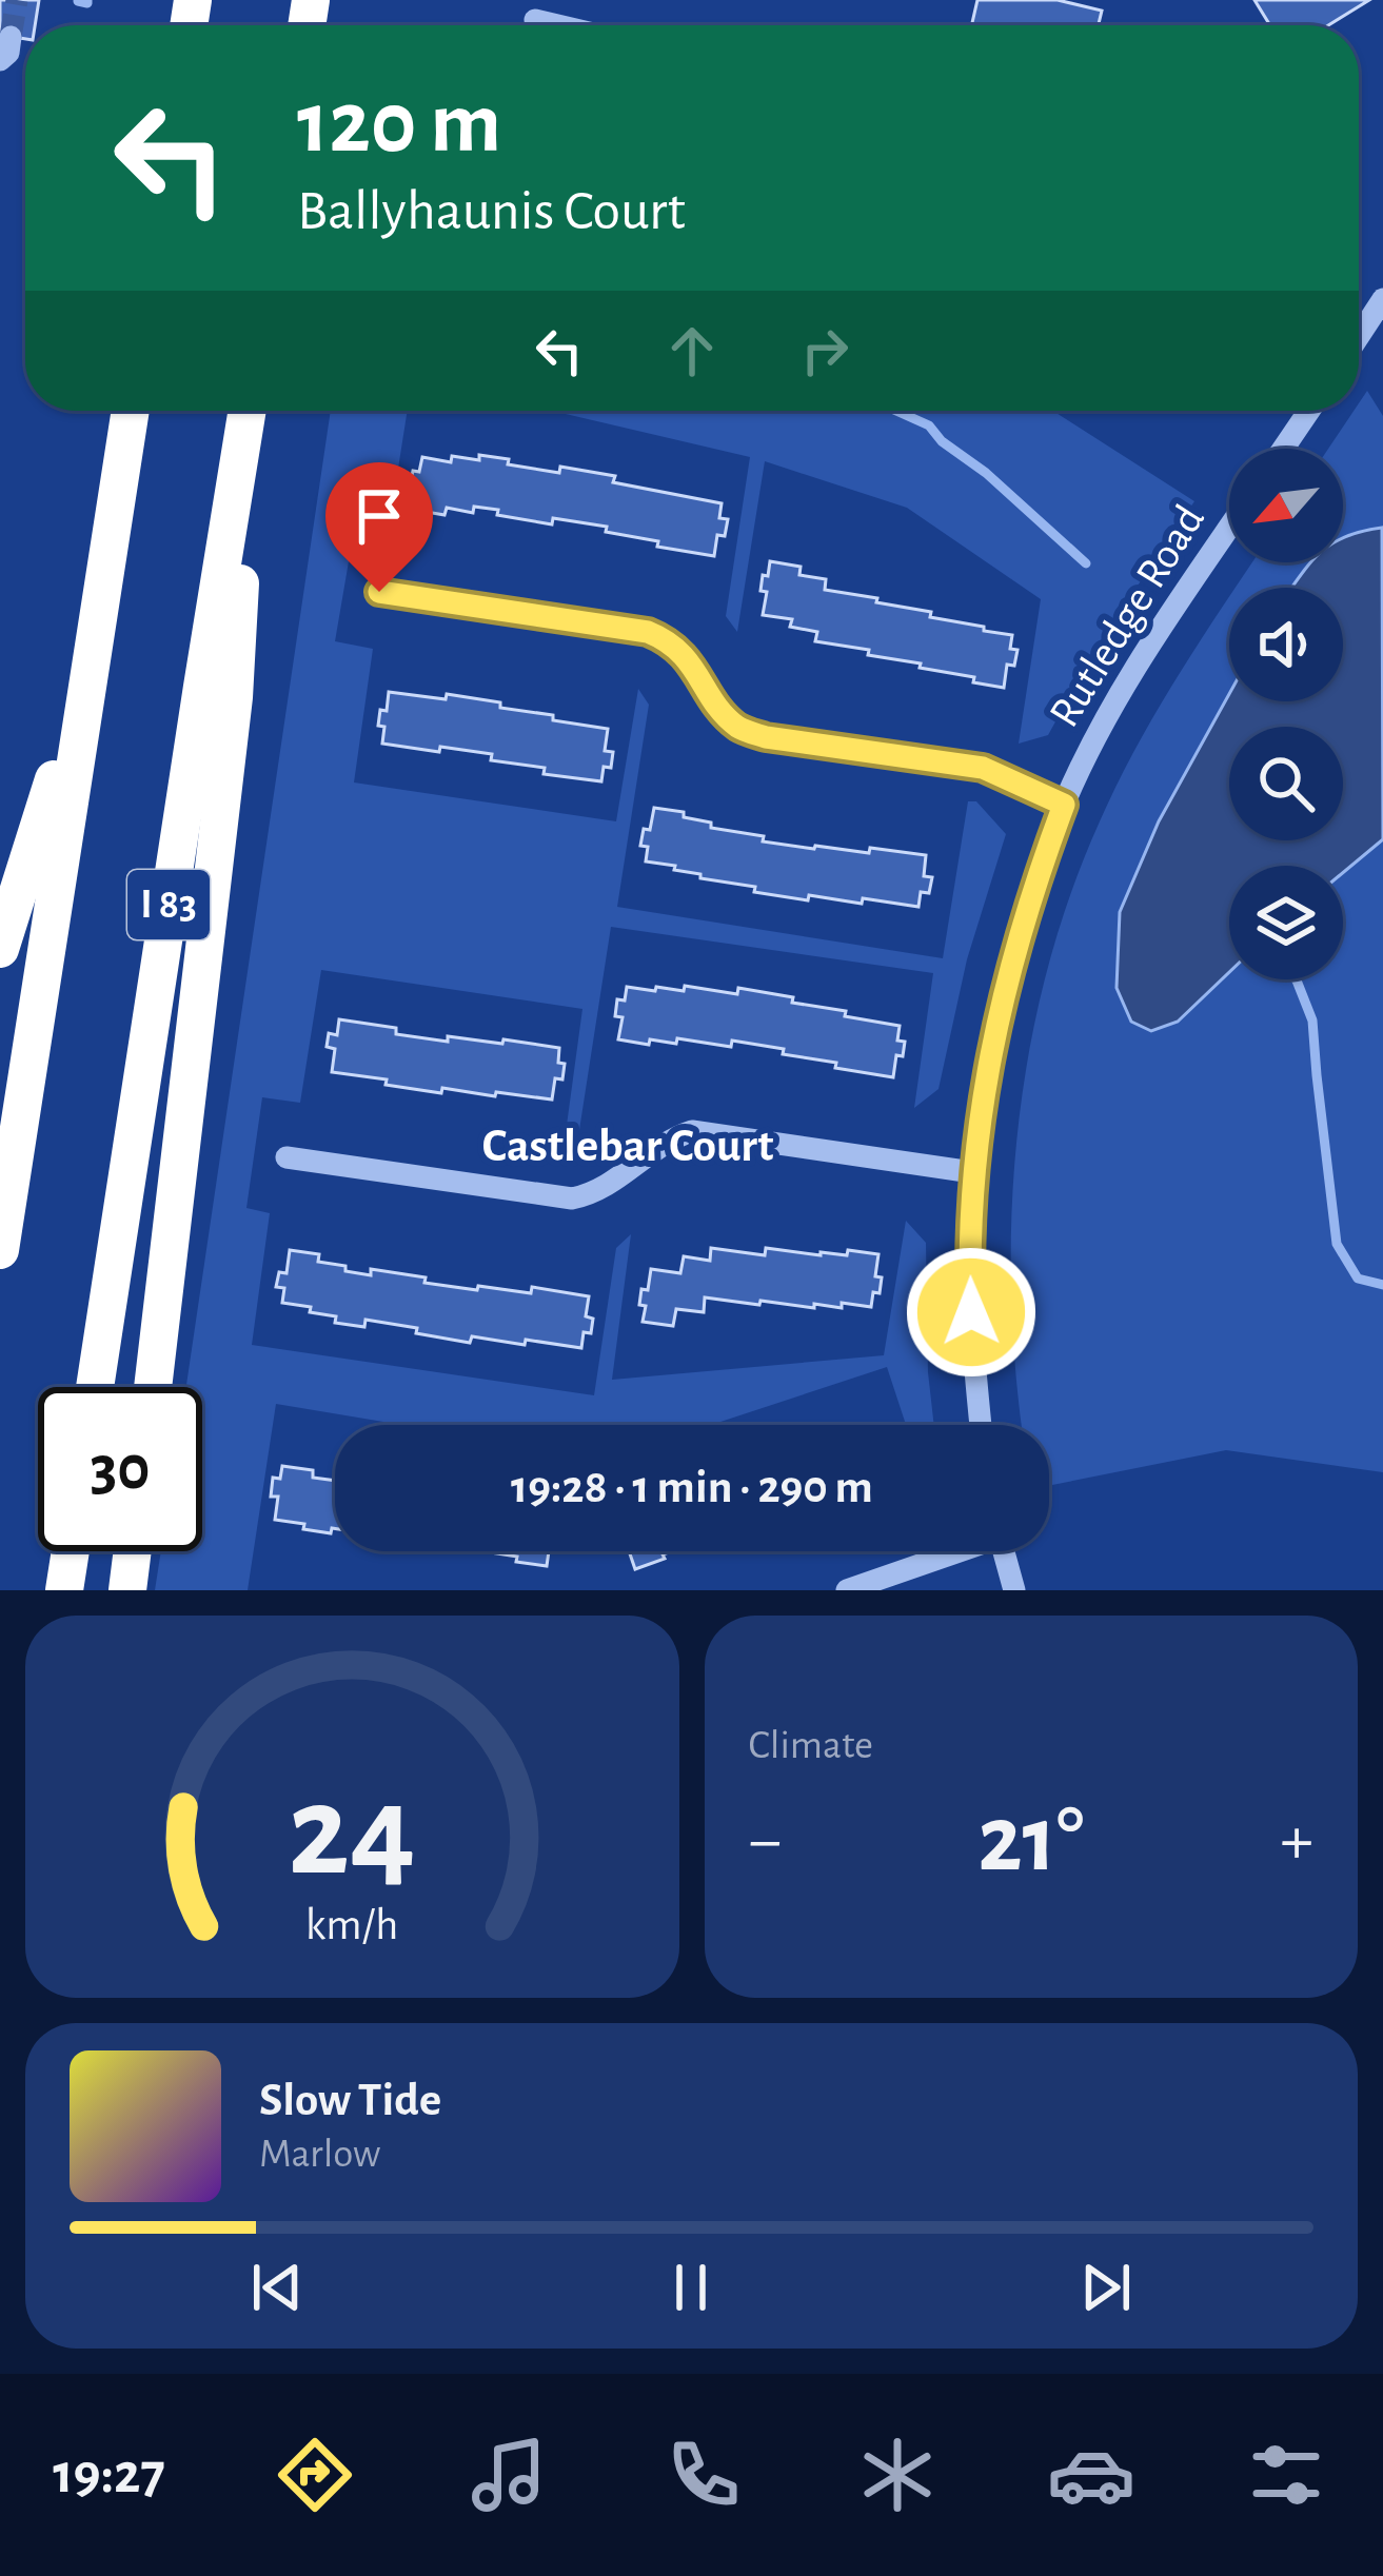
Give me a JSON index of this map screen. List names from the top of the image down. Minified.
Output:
{"streets":{"highway":["I 83"],"street":["Rutledge Road"]},"districts":["Castlebar Court"],"north":"bottom left","page":{"turn":["120 m","Ballyhaunis Court"],"limit":"30","trip":"19:28 · 1 min · 290 m","tile":"Climate","heat":["−","21°","+"],"song":["Slow Tide","Marlow"],"tabs":"19:27","gauge":["24","km/h"]}}
